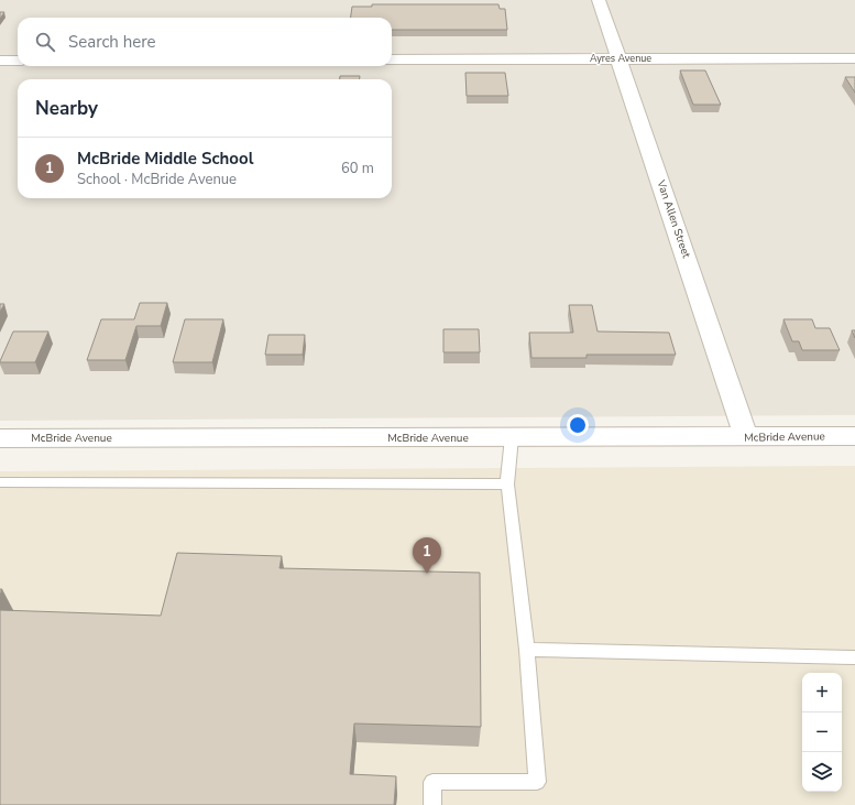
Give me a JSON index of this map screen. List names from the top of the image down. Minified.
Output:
{"streets":{"street":["Ayres Avenue","Van Allen Street","McBride Avenue"]},"crossings":[["Ayres Avenue","Van Allen Street"],["Van Allen Street","McBride Avenue"]],"page":{"search":"Search here","heading":"Nearby","list":[{"mark":"1","name":"McBride Middle School","note":"School · McBride Avenue","value":"60 m"}],"pins":"1","map_buttons":["+","−"]}}
